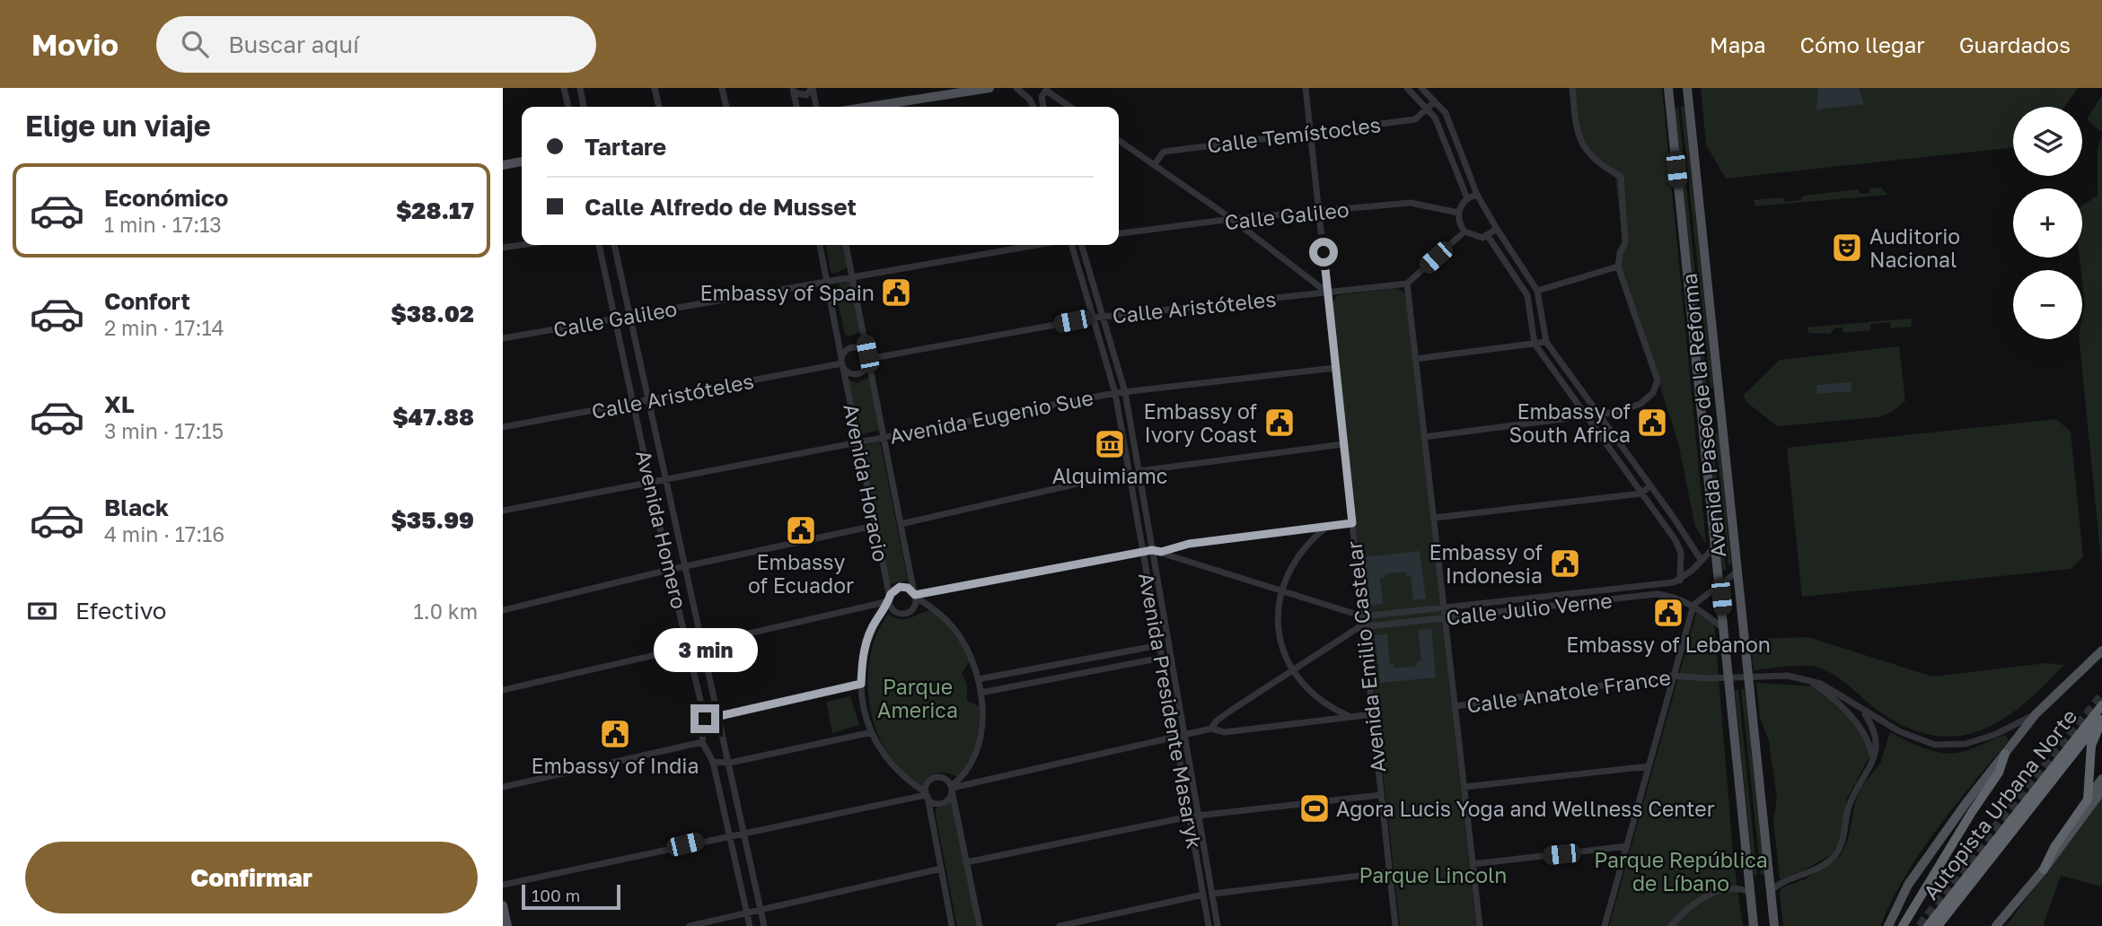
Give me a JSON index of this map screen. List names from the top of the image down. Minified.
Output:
{"streets":{"highway":["Autopista Urbana Norte"],"main road":["Avenida Paseo de la Reforma"],"street":["Calle Temístocles","Calle Galileo","Calle Aristóteles","Avenida Eugenio Sue","Avenida Horacio","Avenida Homero","Calle Julio Verne","Avenida Emilio Castelar","Calle Anatole France","Avenida Presidente Masaryk"]},"crossings":[["Calle Temístocles","Avenida Emilio Castelar"],["Calle Galileo","Avenida Horacio"],["Calle Galileo","Avenida Homero"],["Calle Galileo","Avenida Emilio Castelar"],["Calle Aristóteles","Avenida Horacio"],["Calle Aristóteles","Avenida Homero"],["Calle Aristóteles","Avenida Emilio Castelar"],["Calle Aristóteles","Avenida Presidente Masaryk"],["Avenida Paseo de la Reforma","Calle Julio Verne"],["Avenida Paseo de la Reforma","Calle Anatole France"],["Avenida Eugenio Sue","Avenida Horacio"],["Avenida Eugenio Sue","Avenida Homero"],["Avenida Eugenio Sue","Avenida Emilio Castelar"],["Avenida Eugenio Sue","Avenida Presidente Masaryk"],["Calle Julio Verne","Avenida Emilio Castelar"],["Calle Julio Verne","Avenida Presidente Masaryk"]],"parks":["Parque America","Parque República de Líbano","Parque Lincoln"],"places":{"theatre":["Auditorio Nacional"],"public building":["Embassy of Spain","Embassy of Ivory Coast","Embassy of South Africa","Embassy of Ecuador","Embassy of Indonesia","Embassy of Lebanon","Embassy of India"],"museum":["Alquimiamc"],"sports":["Agora Lucis Yoga and Wellness Center"]},"scale_bar":"100 m","page":{"header":"Movio","search":"Buscar aquí","nav":["Mapa","Cómo llegar","Guardados"],"heading":"Elige un viaje","map_buttons":["+","−"],"banner":["Tartare","Calle Alfredo de Musset"],"list":[{"name":"Económico","note":"1 min · 17:13","value":"$28.17"},{"name":"Confort","note":"2 min · 17:14","value":"$38.02"},{"name":"XL","note":"3 min · 17:15","value":"$47.88"},{"name":"Black","note":"4 min · 17:16","value":"$35.99"}],"pay":["Efectivo","1.0 km"],"bubble":"3 min","buttons":"Confirmar","scale":"100 m"}}
